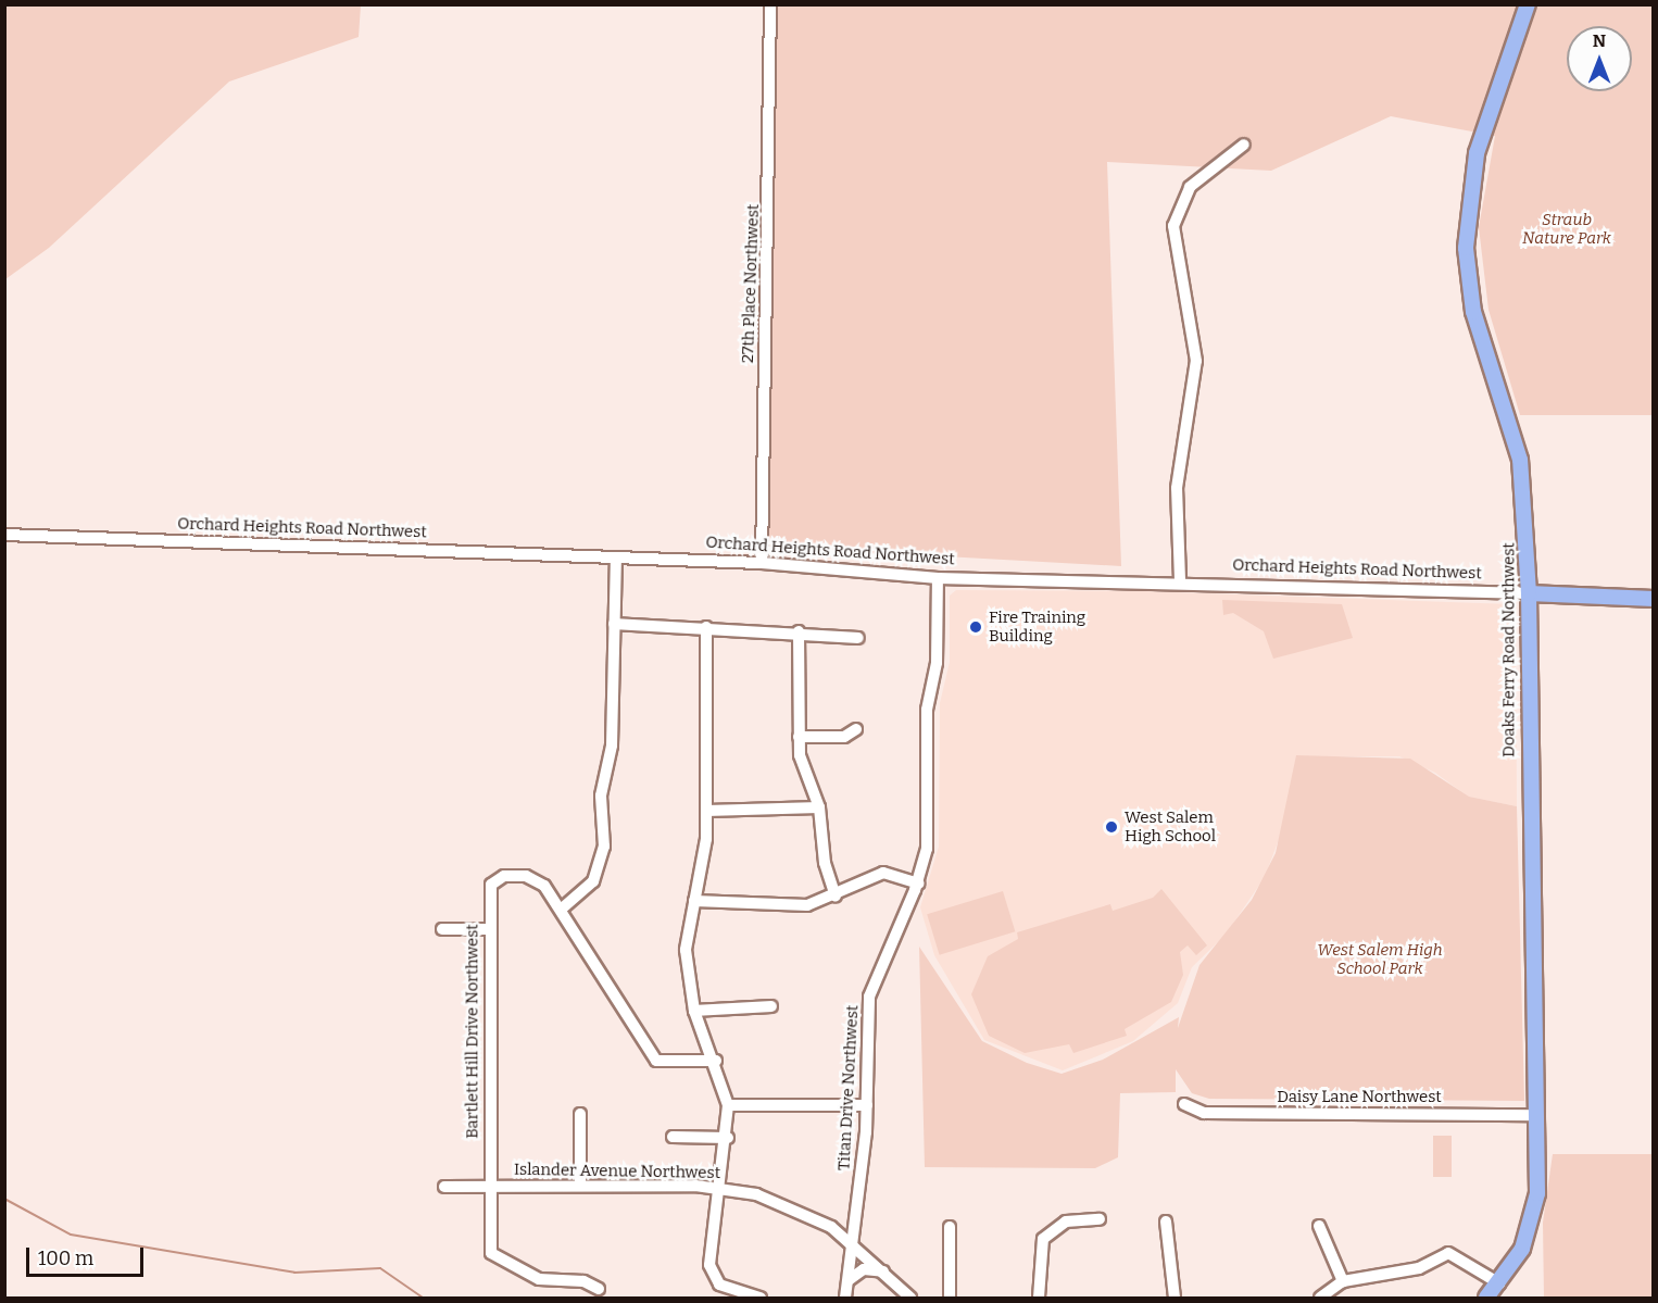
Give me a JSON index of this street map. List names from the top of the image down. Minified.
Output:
{"streets":{"main road":["Orchard Heights Road Northwest","Doaks Ferry Road Northwest"],"street":["27th Place Northwest","Bartlett Hill Drive Northwest","Titan Drive Northwest","Daisy Lane Northwest","Islander Avenue Northwest"]},"crossings":[["27th Place Northwest","Orchard Heights Road Northwest"],["Orchard Heights Road Northwest","Doaks Ferry Road Northwest"],["Orchard Heights Road Northwest","Titan Drive Northwest"],["Doaks Ferry Road Northwest","Daisy Lane Northwest"],["Bartlett Hill Drive Northwest","Islander Avenue Northwest"],["Titan Drive Northwest","Islander Avenue Northwest"]],"parks":["Straub Nature Park","West Salem High School Park"],"places":["Fire Training Building","West Salem High School"],"scale_bar":"100 m","north":"top"}
